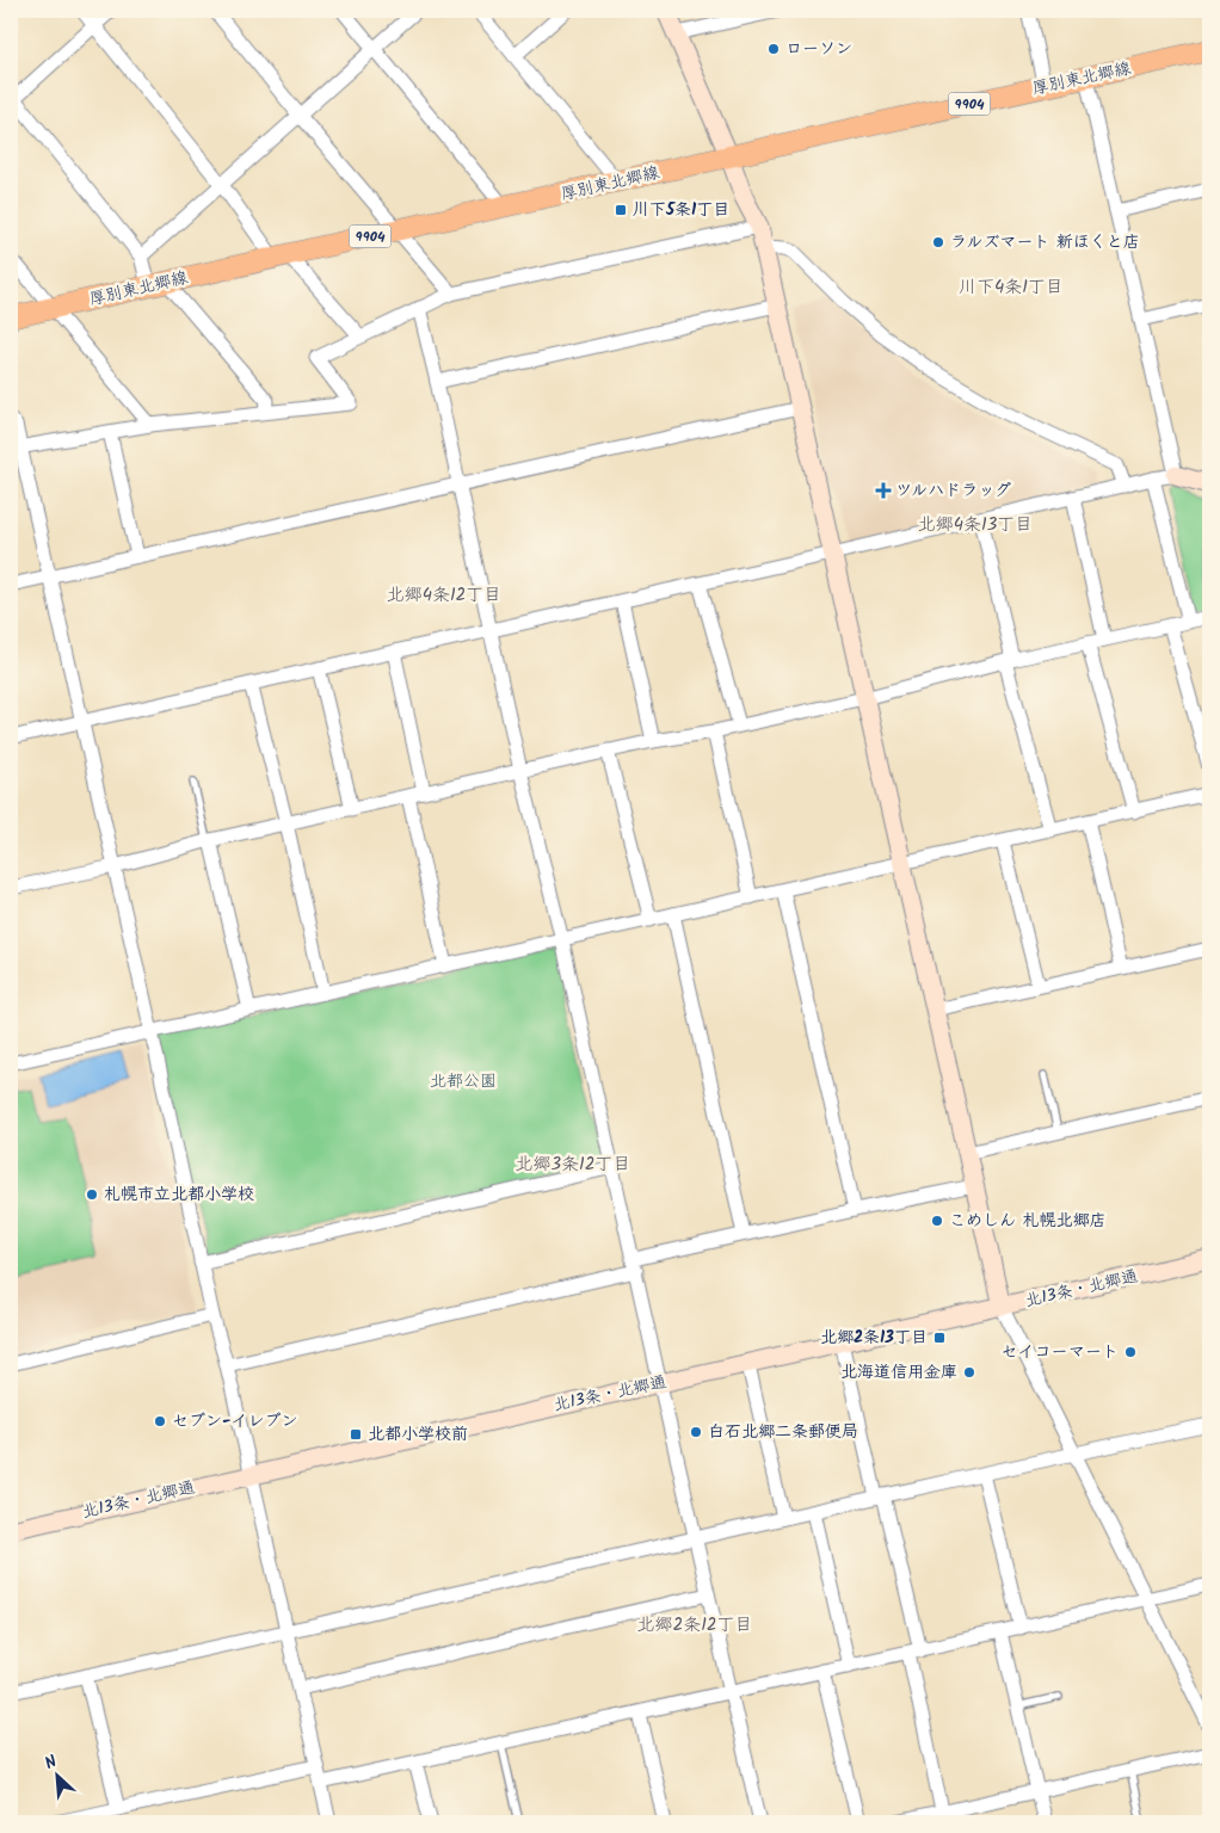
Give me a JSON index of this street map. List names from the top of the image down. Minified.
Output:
{"streets":{"main road":["厚別東北郷線","9904"],"street":["北13条・北郷通"]},"districts":["川下4条1丁目","北郷4条13丁目","北郷4条12丁目","北郷3条12丁目","北郷2条12丁目"],"parks":["北都公園"],"places":{"other":["ローソン","ラルズマート 新ほくと店","札幌市立北都小学校","こめしん 札幌北郷店","セイコーマート","北海道信用金庫","セブン-イレブン","白石北郷二条郵便局"],"transit":["川下5条1丁目","北郷2条13丁目","北都小学校前"],"health":["ツルハドラッグ"]},"north":"top left"}
